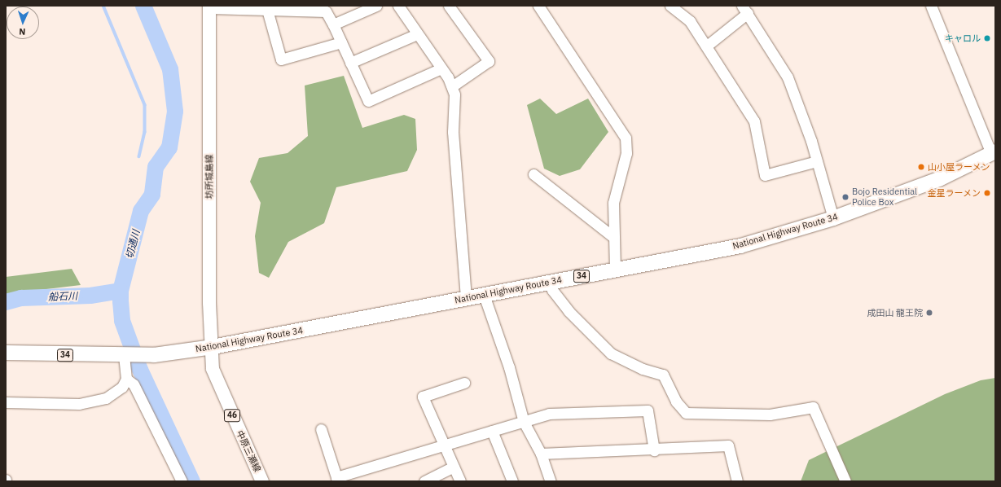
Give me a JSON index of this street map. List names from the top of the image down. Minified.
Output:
{"streets":{"highway":["National Highway Route 34","34"],"main road":["坊所城島線","46","中原三瀬線"]},"crossings":[["坊所城島線","National Highway Route 34"],["坊所城島線","中原三瀬線"],["National Highway Route 34","中原三瀬線"]],"water":["切通川","船石川"],"places":["キャロル","山小屋ラーメン","金星ラーメン","Bojo Residential Police Box","成田山 龍王院"],"north":"bottom"}
